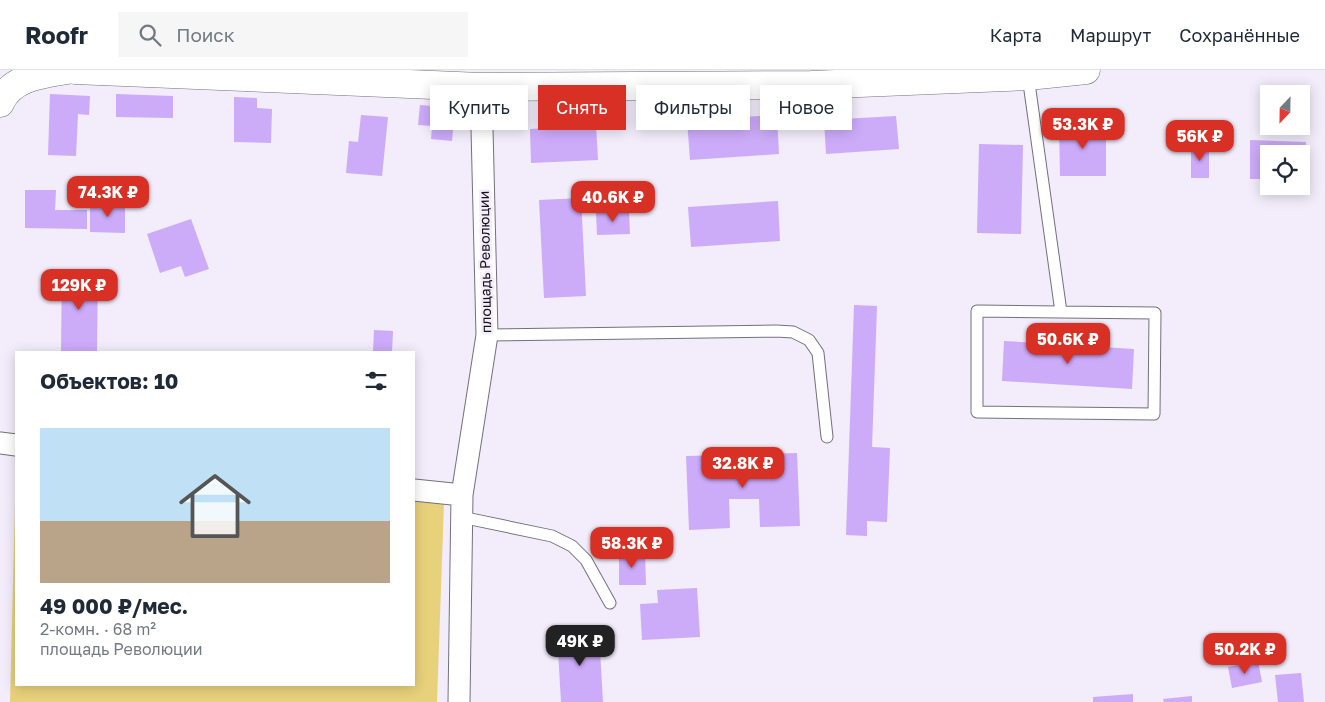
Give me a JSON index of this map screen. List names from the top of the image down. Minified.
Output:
{"streets":{"street":["площадь Революции"]},"north":"bottom","page":{"header":"Roofr","search":"Поиск","nav":["Карта","Маршрут","Сохранённые"],"chip":["Купить","Снять","Фильтры","Новое"],"price":["53.3K ₽","56K ₽","74.3K ₽","40.6K ₽","129K ₽","50.6K ₽","32.8K ₽","58.3K ₽","49K ₽","50.2K ₽"],"heading":"Объектов: 10","list":[{"name":"49 000 ₽/мес.","note":"2-комн. · 68 m² · площадь Революции"}]}}
